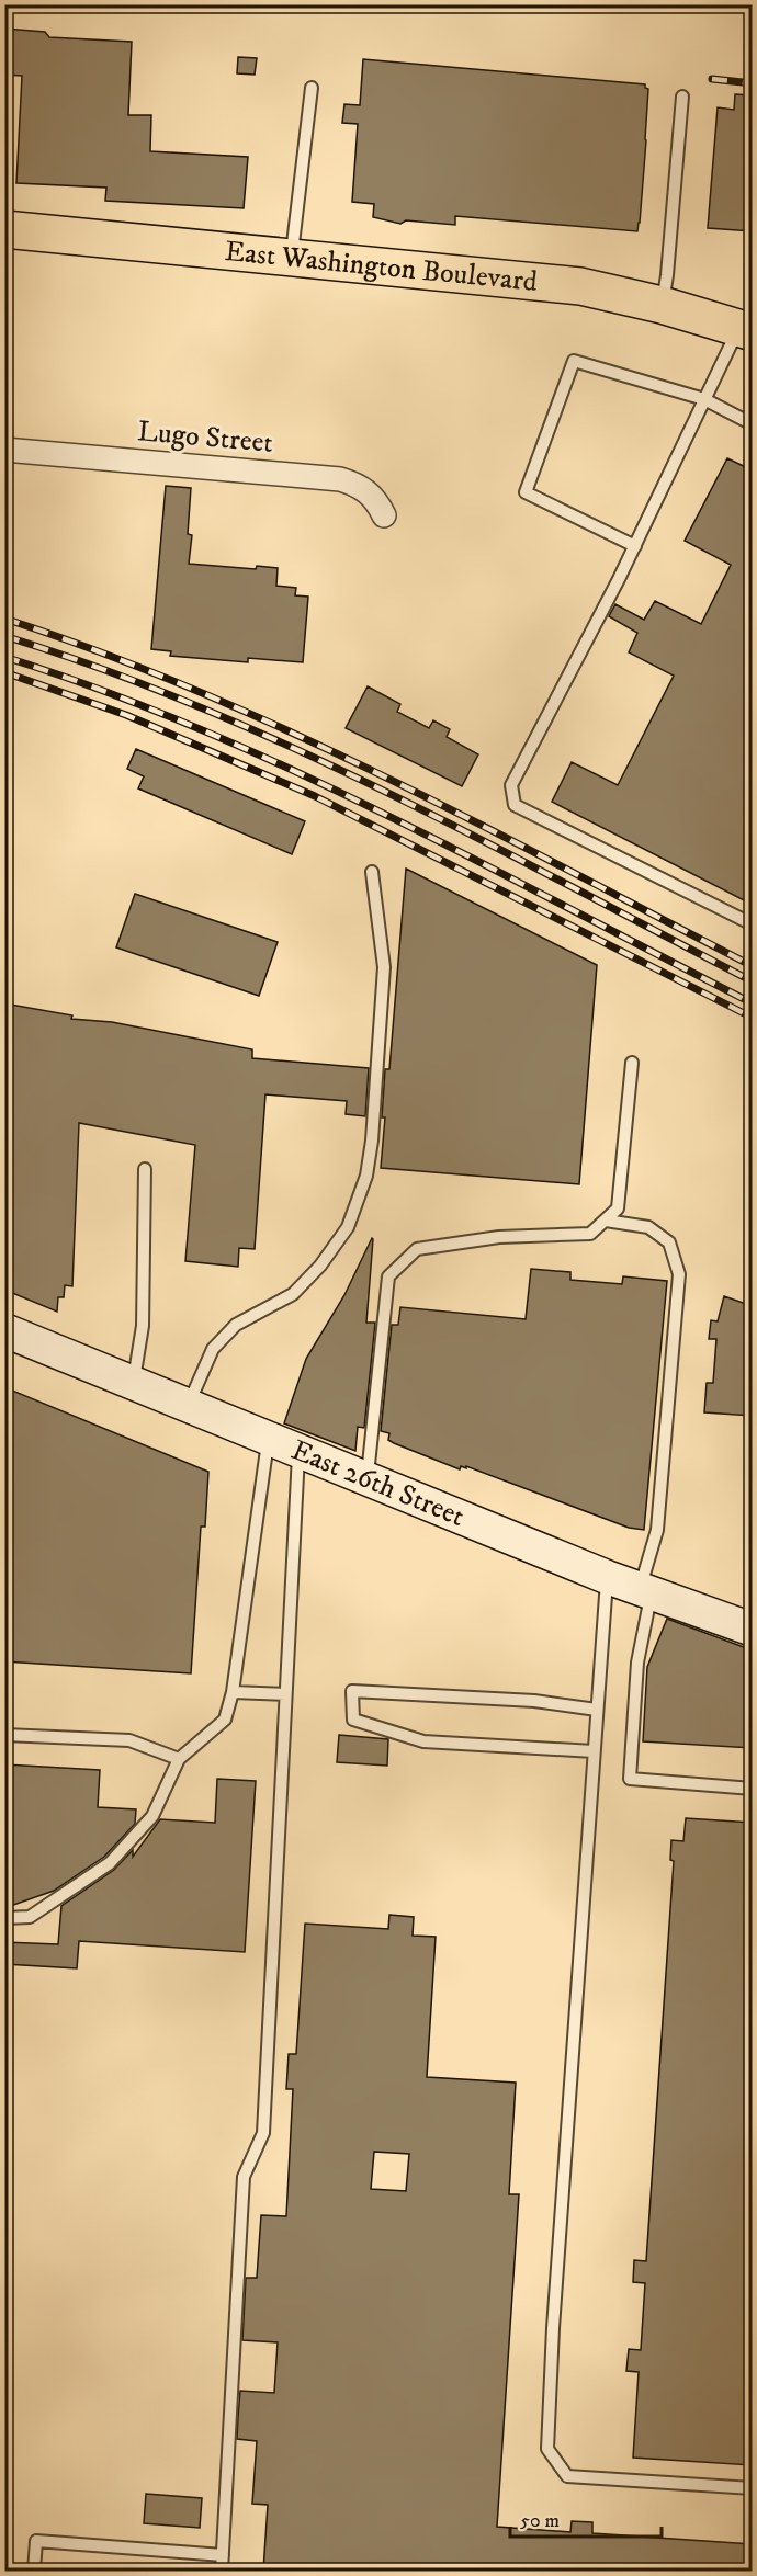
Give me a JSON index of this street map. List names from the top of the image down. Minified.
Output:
{"streets":{"main road":["East Washington Boulevard"],"street":["Lugo Street","East 26th Street"]},"scale_bar":"50 m"}
